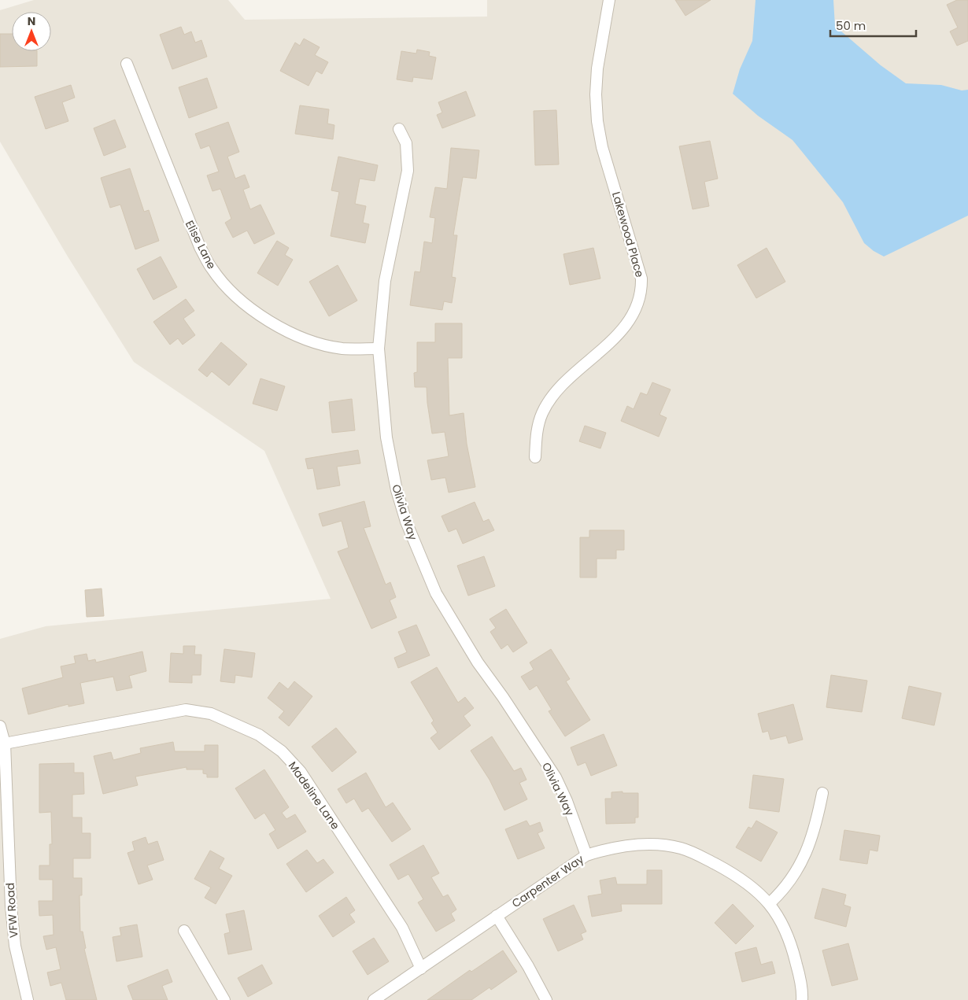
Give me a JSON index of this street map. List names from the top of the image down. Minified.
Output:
{"streets":{"street":["Lakewood Place","Elise Lane","Olivia Way","Madeline Lane","Carpenter Way","VFW Road"]},"crossings":[["Elise Lane","Olivia Way"],["Olivia Way","Carpenter Way"],["Madeline Lane","Carpenter Way"],["Madeline Lane","VFW Road"]],"scale_bar":"50 m","north":"top"}
